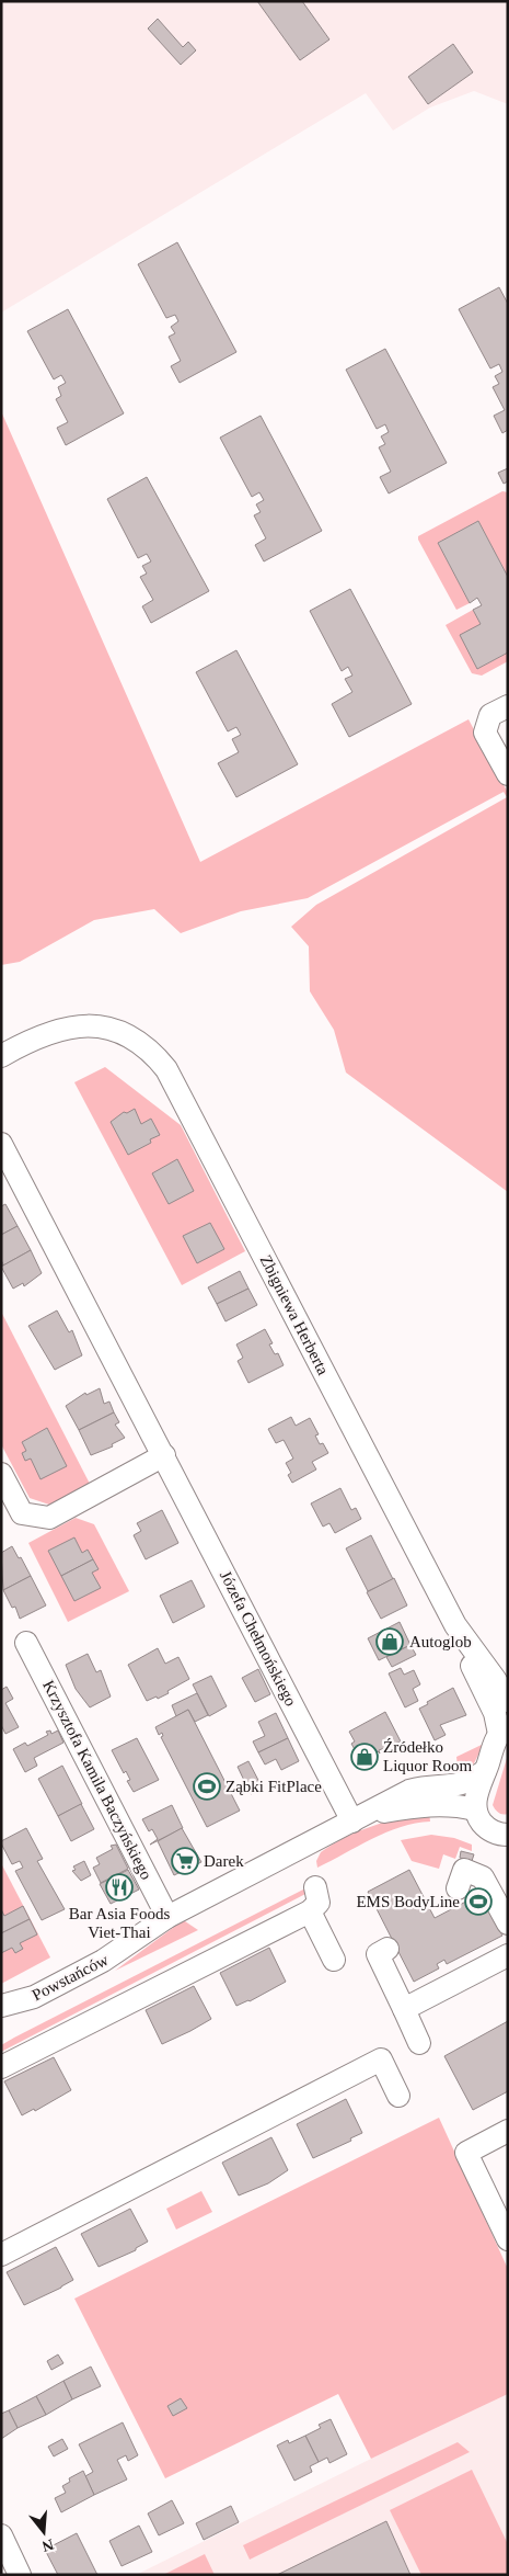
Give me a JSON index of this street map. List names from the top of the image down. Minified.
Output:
{"streets":{"street":["Zbigniewa Herberta","Józefa Chełmońskiego","Krzysztofa Kamila Baczyńskiego","Powstańców"]},"crossings":[["Józefa Chełmońskiego","Powstańców"],["Krzysztofa Kamila Baczyńskiego","Powstańców"]],"places":{"shop":["Autoglob","Źródełko Liquor Room"],"sports":["Ząbki FitPlace","EMS BodyLine"],"supermarket":["Darek"],"restaurant":["Bar Asia Foods Viet-Thai"]},"north":"bottom"}
